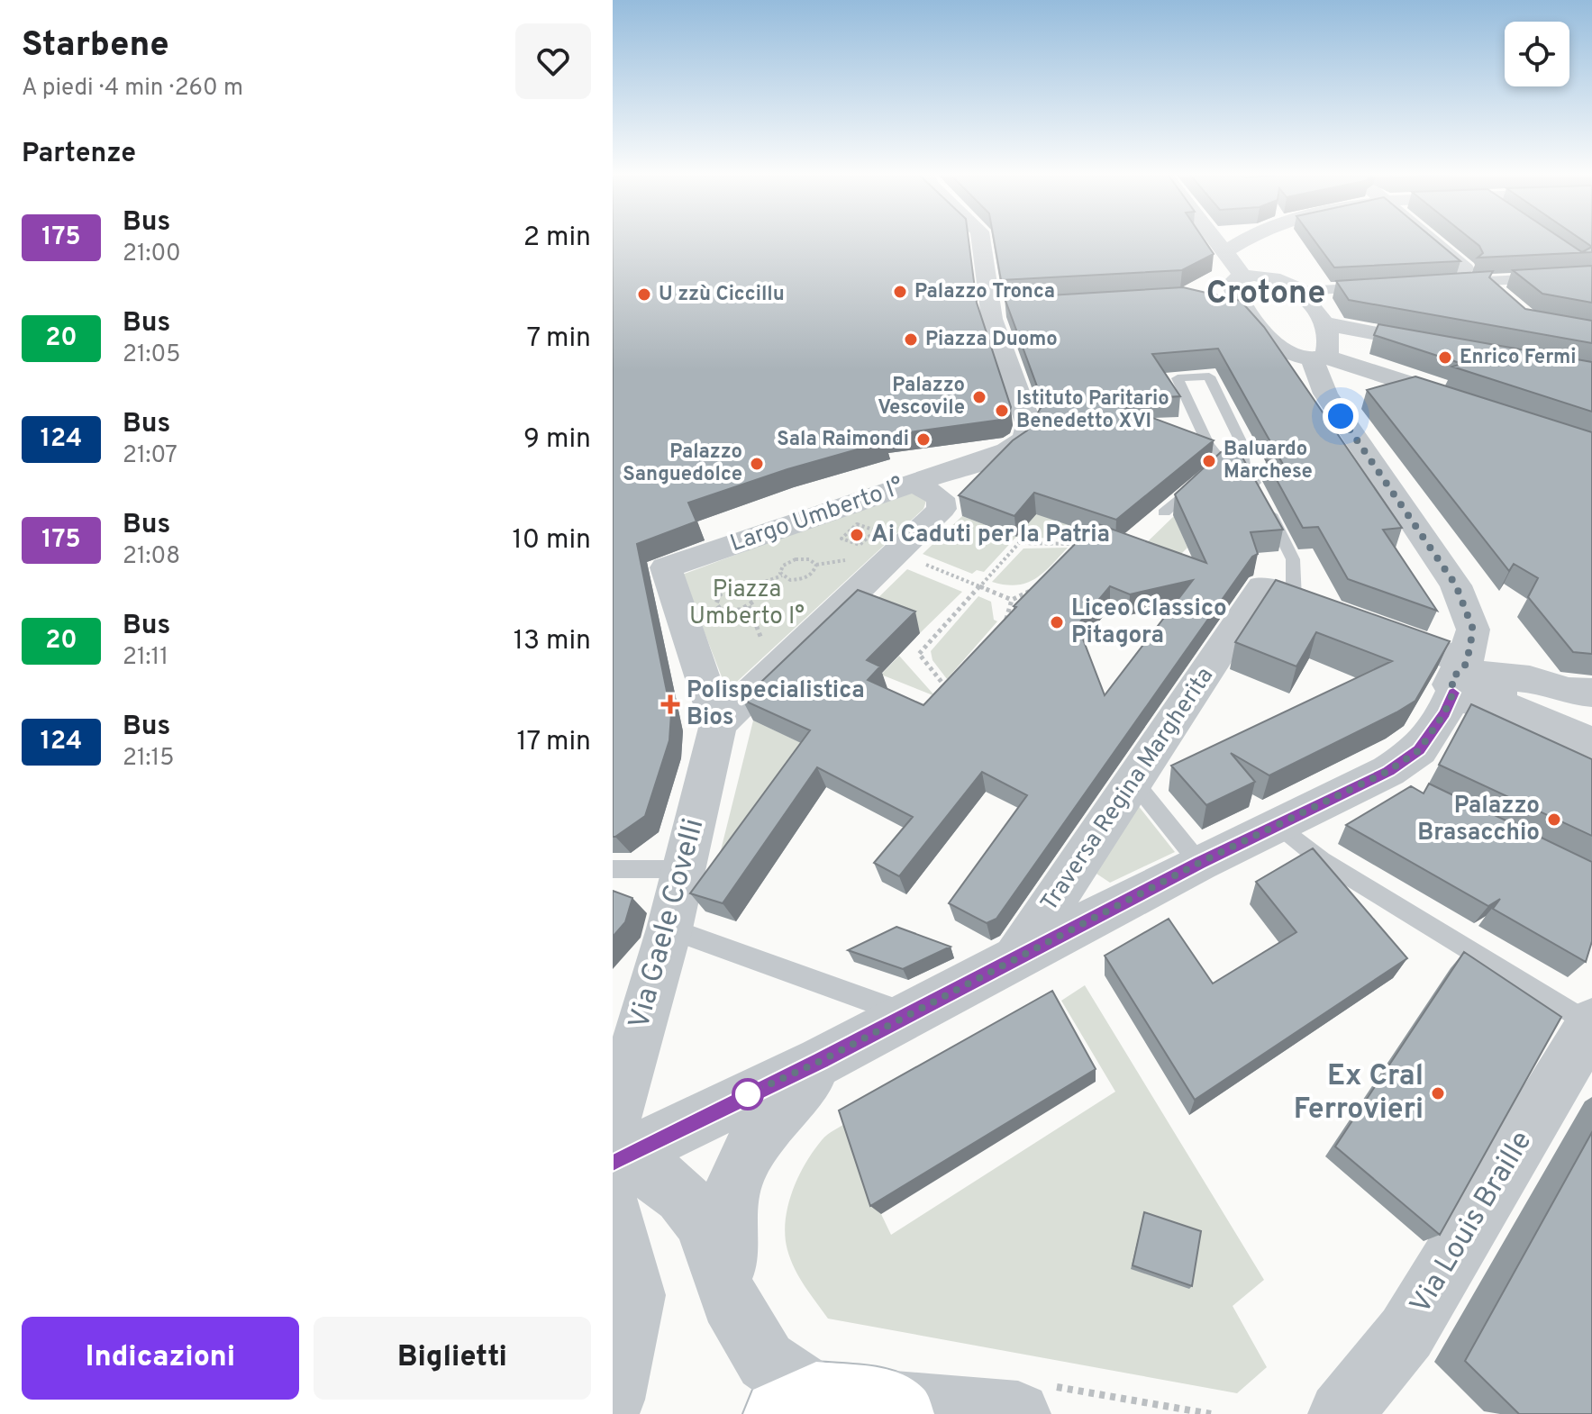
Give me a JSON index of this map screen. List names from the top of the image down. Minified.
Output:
{"streets":{"street":["Largo Umberto I°","Traversa Regina Margherita","Via Gaele Covelli","Via Louis Braille"]},"crossings":[["Largo Umberto I°","Via Gaele Covelli"]],"districts":["Crotone"],"parks":["Piazza Umberto I°"],"places":{"other":["Palazzo Tronca","U zzù Ciccillu","Piazza Duomo","Enrico Fermi","Palazzo Vescovile","Istituto Paritario Benedetto XVI","Sala Raimondi","Baluardo Marchese","Palazzo Sanguedolce","Ai Caduti per la Patria","Liceo Classico Pitagora","Palazzo Brasacchio","Ex Cral Ferrovieri"],"health":["Polispecialistica Bios"]},"lines":["bus line 175"],"page":{"heading":[["Starbene","A piedi · 4 min · 260 m"],"Partenze"],"list":[{"mark":"175","name":"Bus","note":"21:00","value":"2 min"},{"mark":"20","name":"Bus","note":"21:05","value":"7 min"},{"mark":"124","name":"Bus","note":"21:07","value":"9 min"},{"mark":"175","name":"Bus","note":"21:08","value":"10 min"},{"mark":"20","name":"Bus","note":"21:11","value":"13 min"},{"mark":"124","name":"Bus","note":"21:15","value":"17 min"}],"buttons":["Indicazioni","Biglietti"]}}
